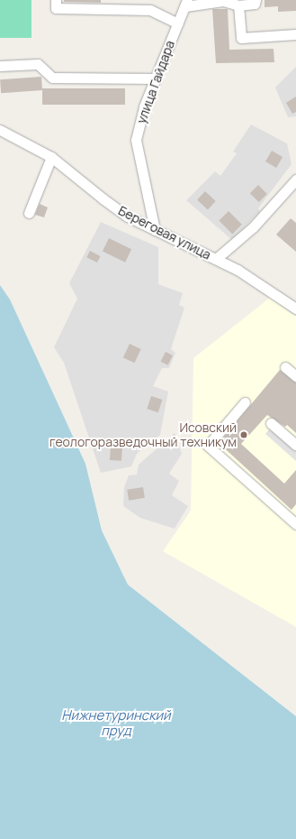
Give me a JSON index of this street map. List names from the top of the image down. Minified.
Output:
{"streets":{"street":["улица Гайдара","Береговая улица"]},"crossings":[["улица Гайдара","Береговая улица"]],"water":["Нижнетуринский пруд"],"places":["Исовский геологоразведочный техникум"]}
